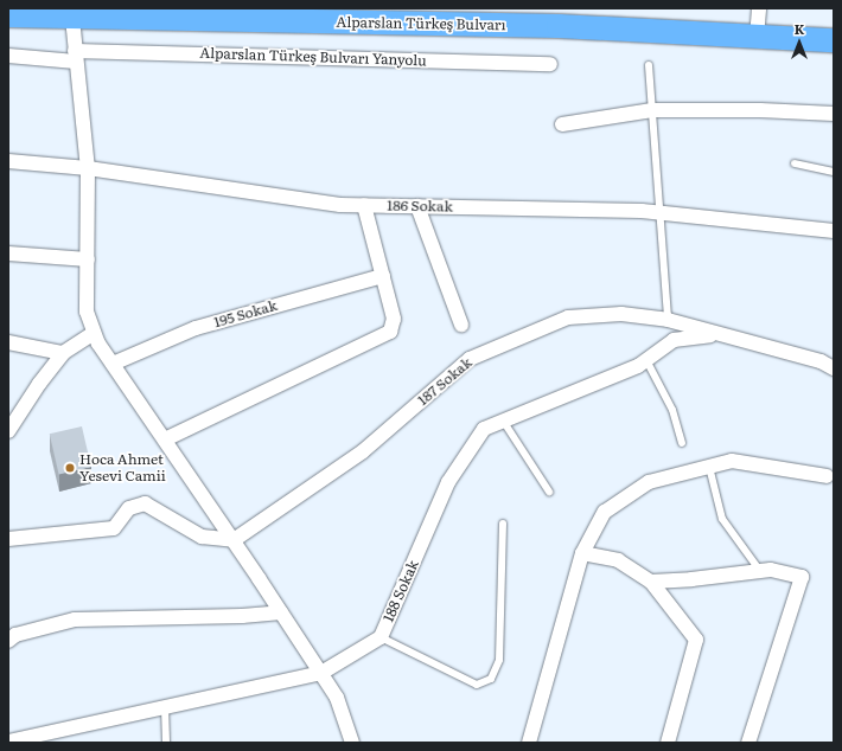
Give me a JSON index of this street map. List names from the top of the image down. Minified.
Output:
{"streets":{"highway":["Alparslan Türkeş Bulvarı"],"street":["Alparslan Türkeş Bulvarı Yanyolu","186 Sokak","195 Sokak","187 Sokak","188 Sokak"]},"crossings":[["187 Sokak","188 Sokak"]],"places":["Hoca Ahmet Yesevi Camii"],"north":"top"}
